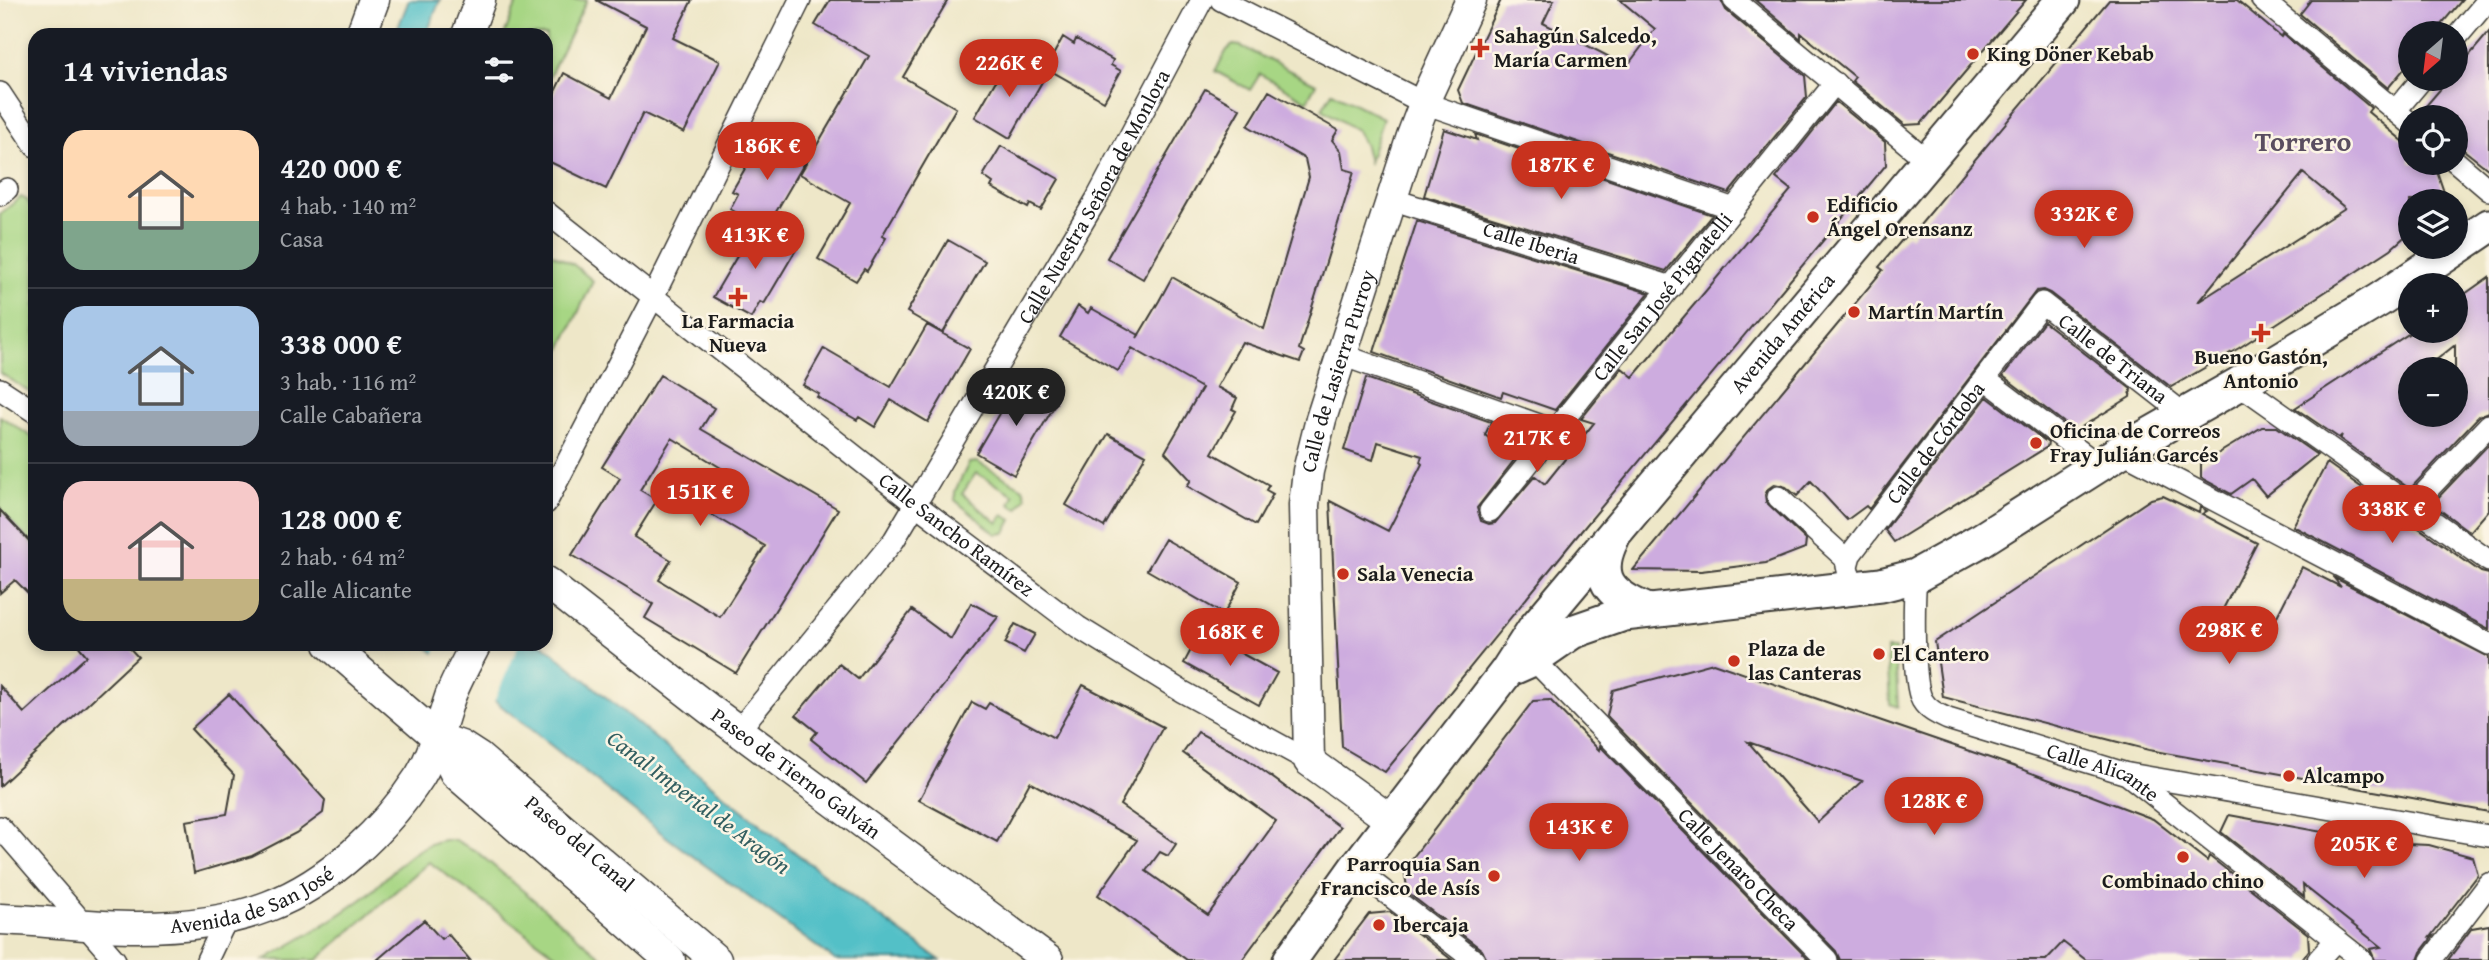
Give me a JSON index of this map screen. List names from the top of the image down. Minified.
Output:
{"streets":{"main road":["Avenida América"],"street":["Calle Nuestra Señora de Monlora","Calle Iberia","Calle San José Pignatelli","Calle de Triana","Calle de Lasierra Purroy","Calle de Córdoba","Calle Sancho Ramírez","Paseo de Tierno Galván","Calle Alicante","Paseo del Canal","Calle Jenaro Checa","Avenida de San José"]},"crossings":[["Calle Nuestra Señora de Monlora","Calle Sancho Ramírez"],["Calle Nuestra Señora de Monlora","Paseo de Tierno Galván"],["Calle Iberia","Calle San José Pignatelli"],["Calle Iberia","Calle de Lasierra Purroy"],["Avenida América","Calle Sancho Ramírez"],["Avenida América","Calle Jenaro Checa"],["Calle de Triana","Calle de Córdoba"],["Calle de Lasierra Purroy","Calle Sancho Ramírez"],["Paseo del Canal","Avenida de San José"]],"districts":["Torrero"],"water":["Canal Imperial de Aragón"],"places":{"health":["Sahagún Salcedo, María Carmen","La Farmacia Nueva","Bueno Gastón, Antonio"],"other":["King Döner Kebab","Edificio Ángel Orensanz","Martín Martín","Oficina de Correos Fray Julián Garcés","Sala Venecia","El Cantero","Plaza de las Canteras","Alcampo","Combinado chino","Parroquia San Francisco de Asís","Ibercaja"]},"north":"bottom left","page":{"map_buttons":["+","−"],"heading":"14 viviendas","price":["226K €","186K €","187K €","332K €","413K €","420K €","217K €","151K €","338K €","298K €","168K €","128K €","143K €","205K €"],"list":[{"name":"420 000 €","note":"4 hab. · 140 m² · Casa"},{"name":"338 000 €","note":"3 hab. · 116 m² · Calle Cabañera"},{"name":"128 000 €","note":"2 hab. · 64 m² · Calle Alicante"}]}}
